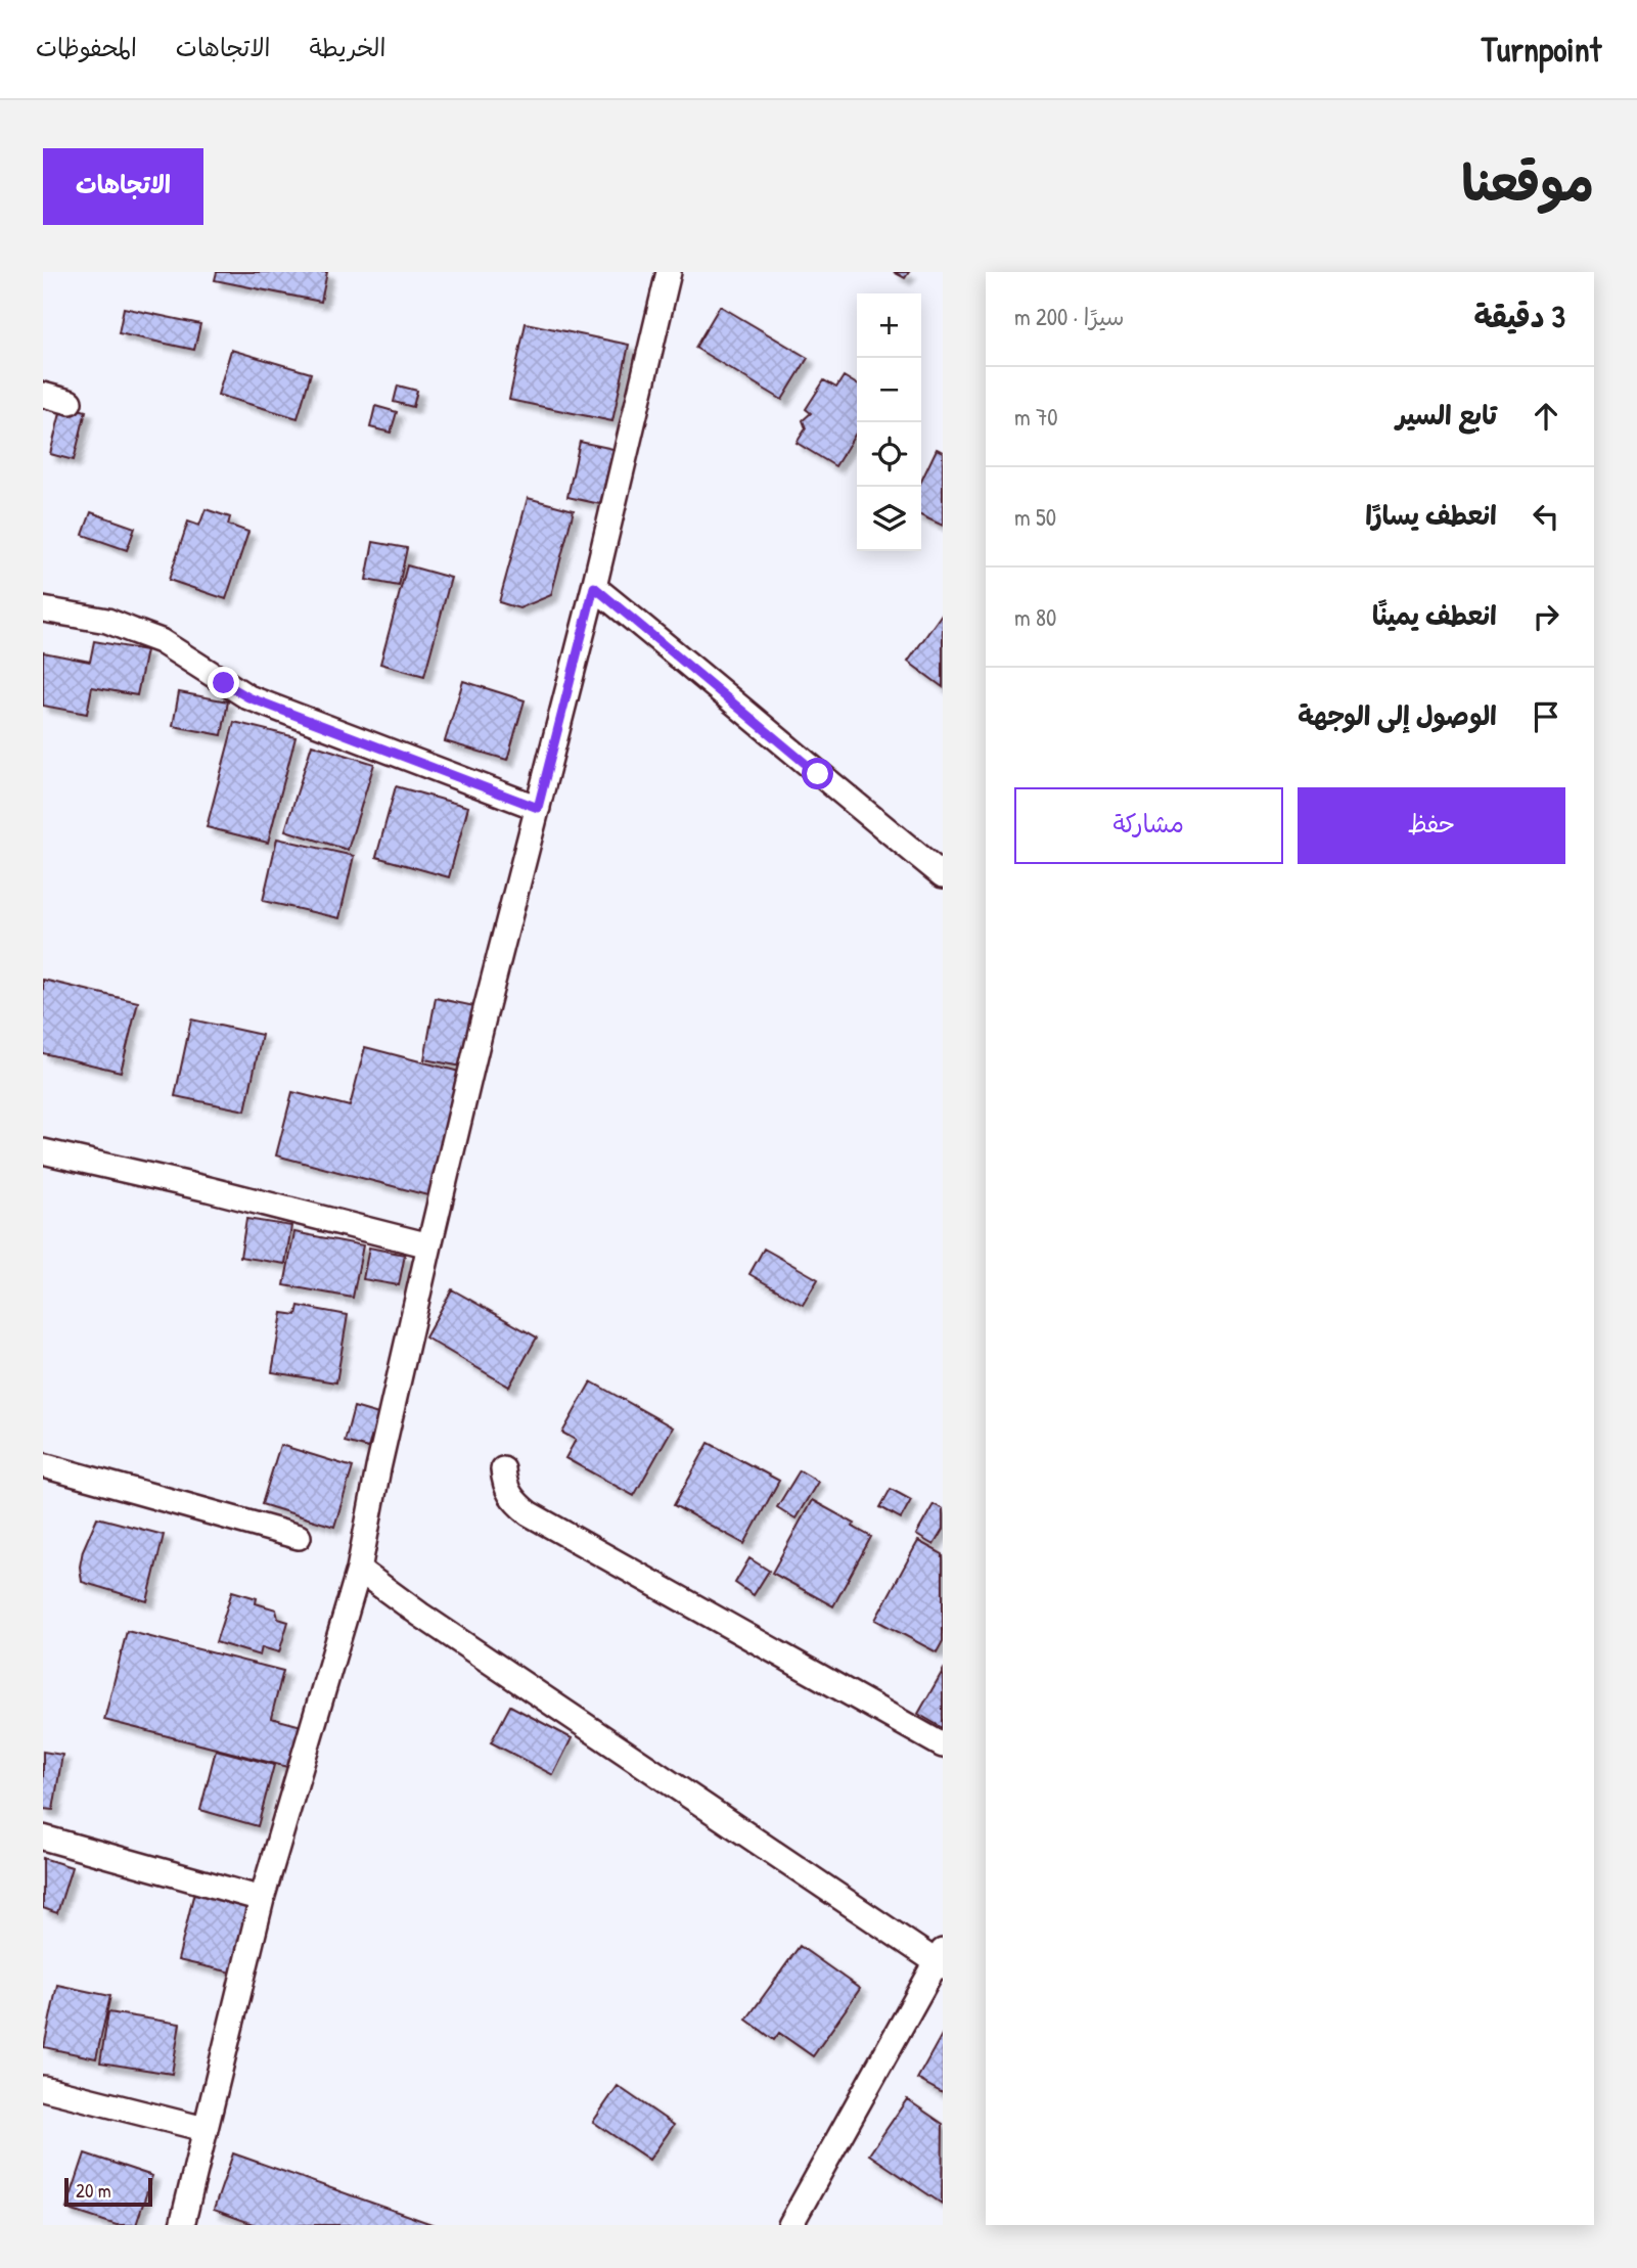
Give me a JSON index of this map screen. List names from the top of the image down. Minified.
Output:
{"scale_bar":"20 m","page":{"header":"Turnpoint","nav":["الخريطة","الاتجاهات","المحفوظات"],"title":"موقعنا","buttons":["الاتجاهات",["حفظ","مشاركة"]],"heading":["3 دقيقة","سيرًا · 200 m"],"map_buttons":["+","−"],"list":[["تابع السير","70 m"],["انعطف يسارًا","50 m"],["انعطف يمينًا","80 m"],"الوصول إلى الوجهة"],"scale":"20 m"}}
